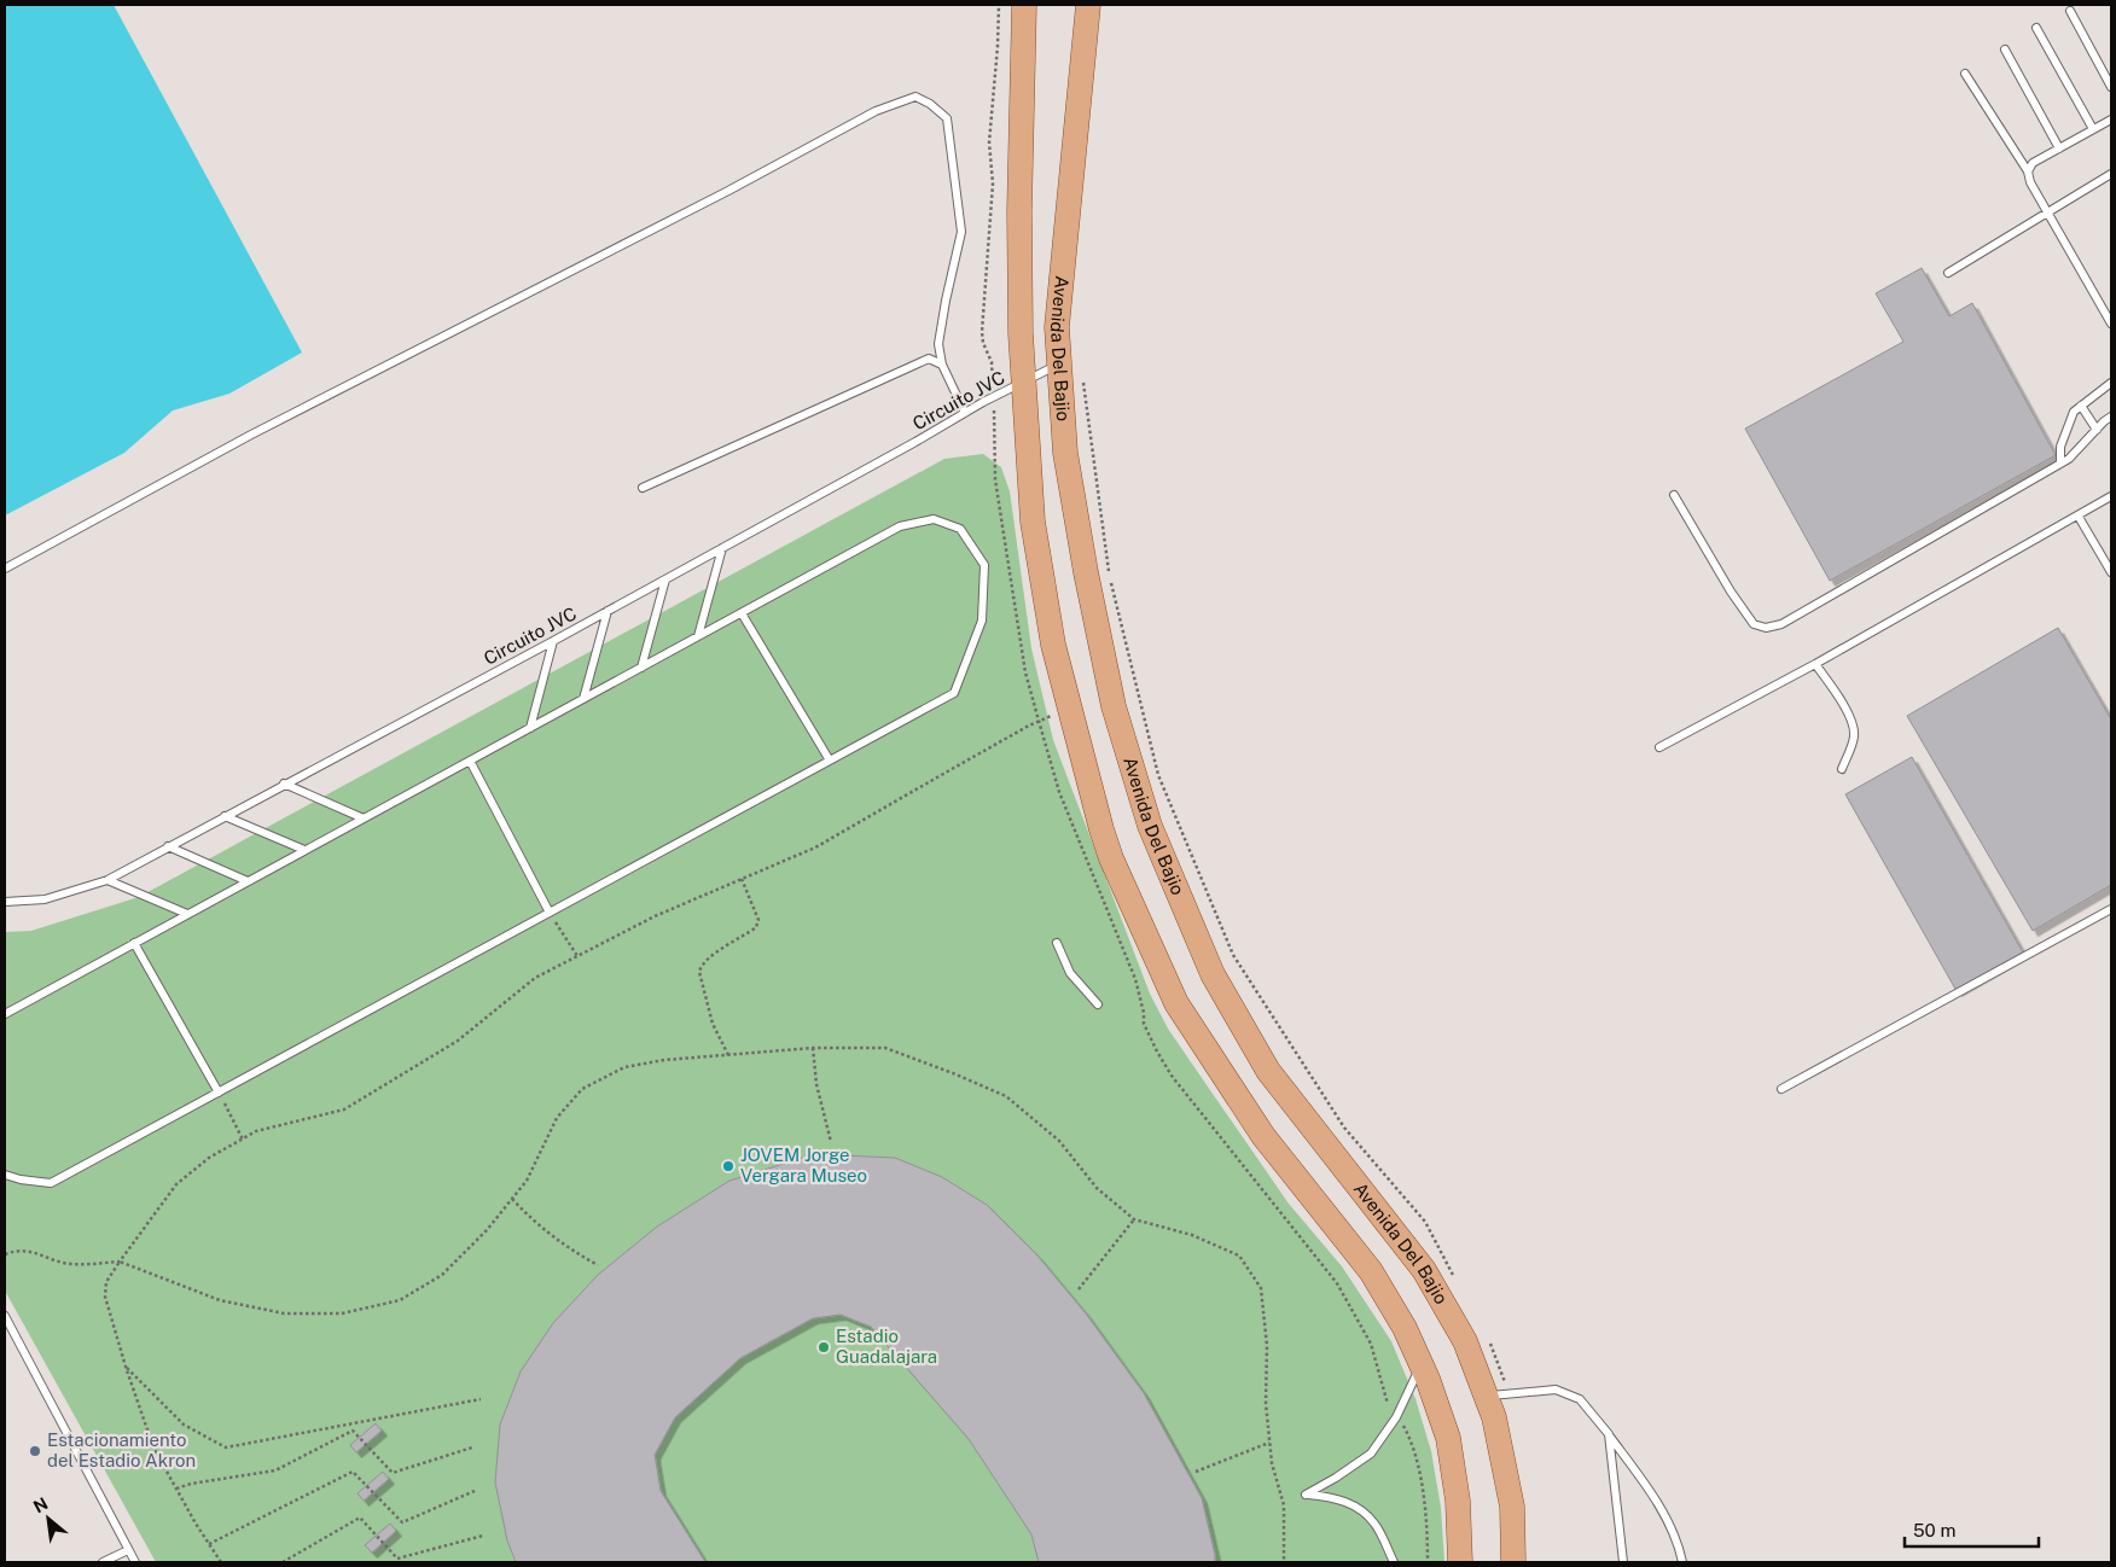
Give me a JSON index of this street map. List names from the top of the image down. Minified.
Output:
{"streets":{"main road":["Avenida Del Bajio"],"lane":["Circuito JVC"]},"crossings":[["Avenida Del Bajio","Circuito JVC"]],"places":["JOVEM Jorge Vergara Museo","Estadio Guadalajara","Estacionamiento del Estadio Akron"],"scale_bar":"50 m","north":"top left"}
